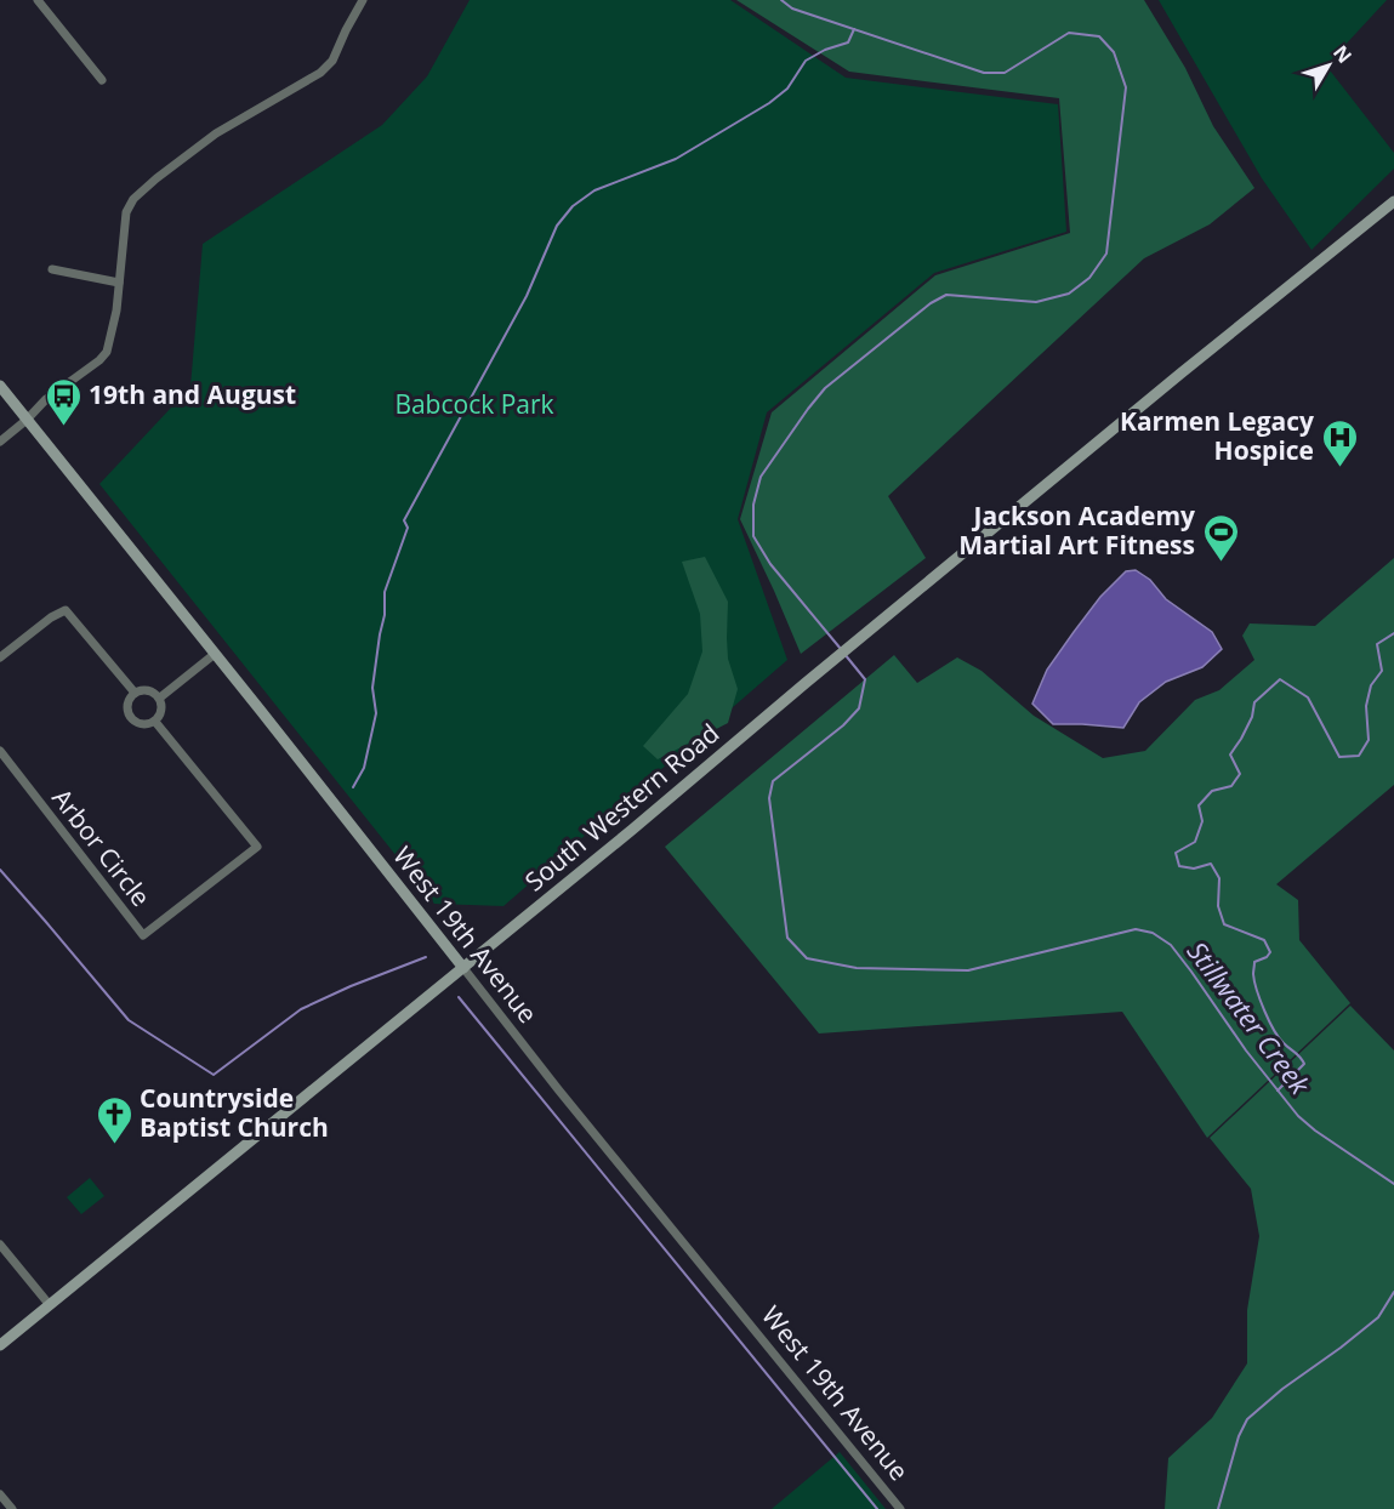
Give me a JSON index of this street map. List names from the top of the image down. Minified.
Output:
{"streets":{"street":["South Western Road","Arbor Circle","West 19th Avenue"]},"crossings":[["South Western Road","West 19th Avenue"]],"water":["Stillwater Creek"],"parks":["Babcock Park"],"places":{"bus stop":["19th and August"],"hospital":["Karmen Legacy Hospice"],"sports":["Jackson Academy Martial Art Fitness"],"church":["Countryside Baptist Church"]},"north":"top right"}
